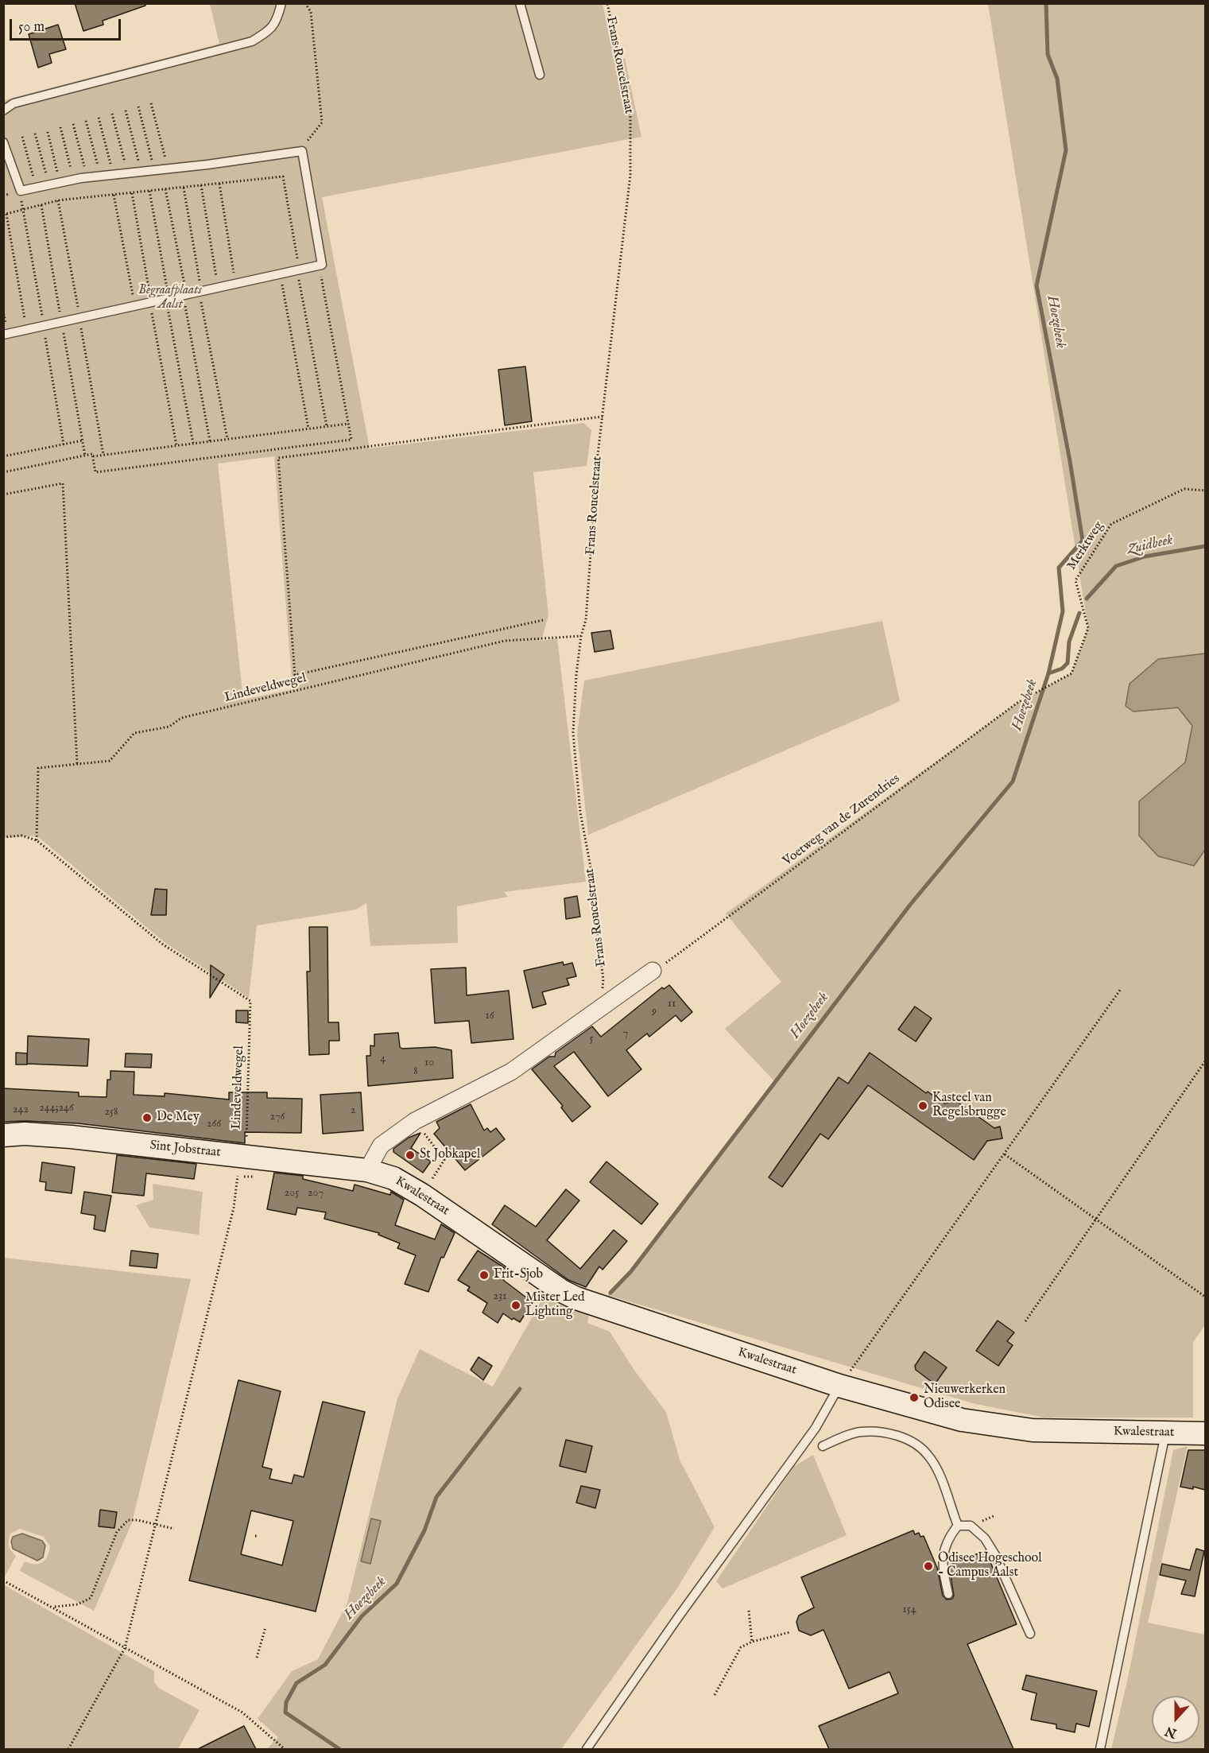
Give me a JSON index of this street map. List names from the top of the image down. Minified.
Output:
{"streets":{"street":["Sint Jobstraat","Kwalestraat"],"path":["Frans Roucelstraat","Merktweg","Lindeveldwegel","Voetweg van de Zurendries"]},"crossings":[["Frans Roucelstraat","Lindeveldwegel"],["Merktweg","Voetweg van de Zurendries"],["Lindeveldwegel","Sint Jobstraat"],["Sint Jobstraat","Kwalestraat"]],"water":["Hoezebeek","Zuidbeek"],"parks":["Begraafplaats Aalst"],"places":["Kasteel van Regelsbrugge","De Mey","St Jobkapel","Frit-Sjob","Mister Led Lighting","Nieuwerkerken Odisee","Odisee Hogeschool - Campus Aalst"],"house_numbers":["11","9","16","7","5","4","10","8","244;246","242","2","258","276","266","205","207","231","154"],"scale_bar":"50 m","north":"bottom"}
